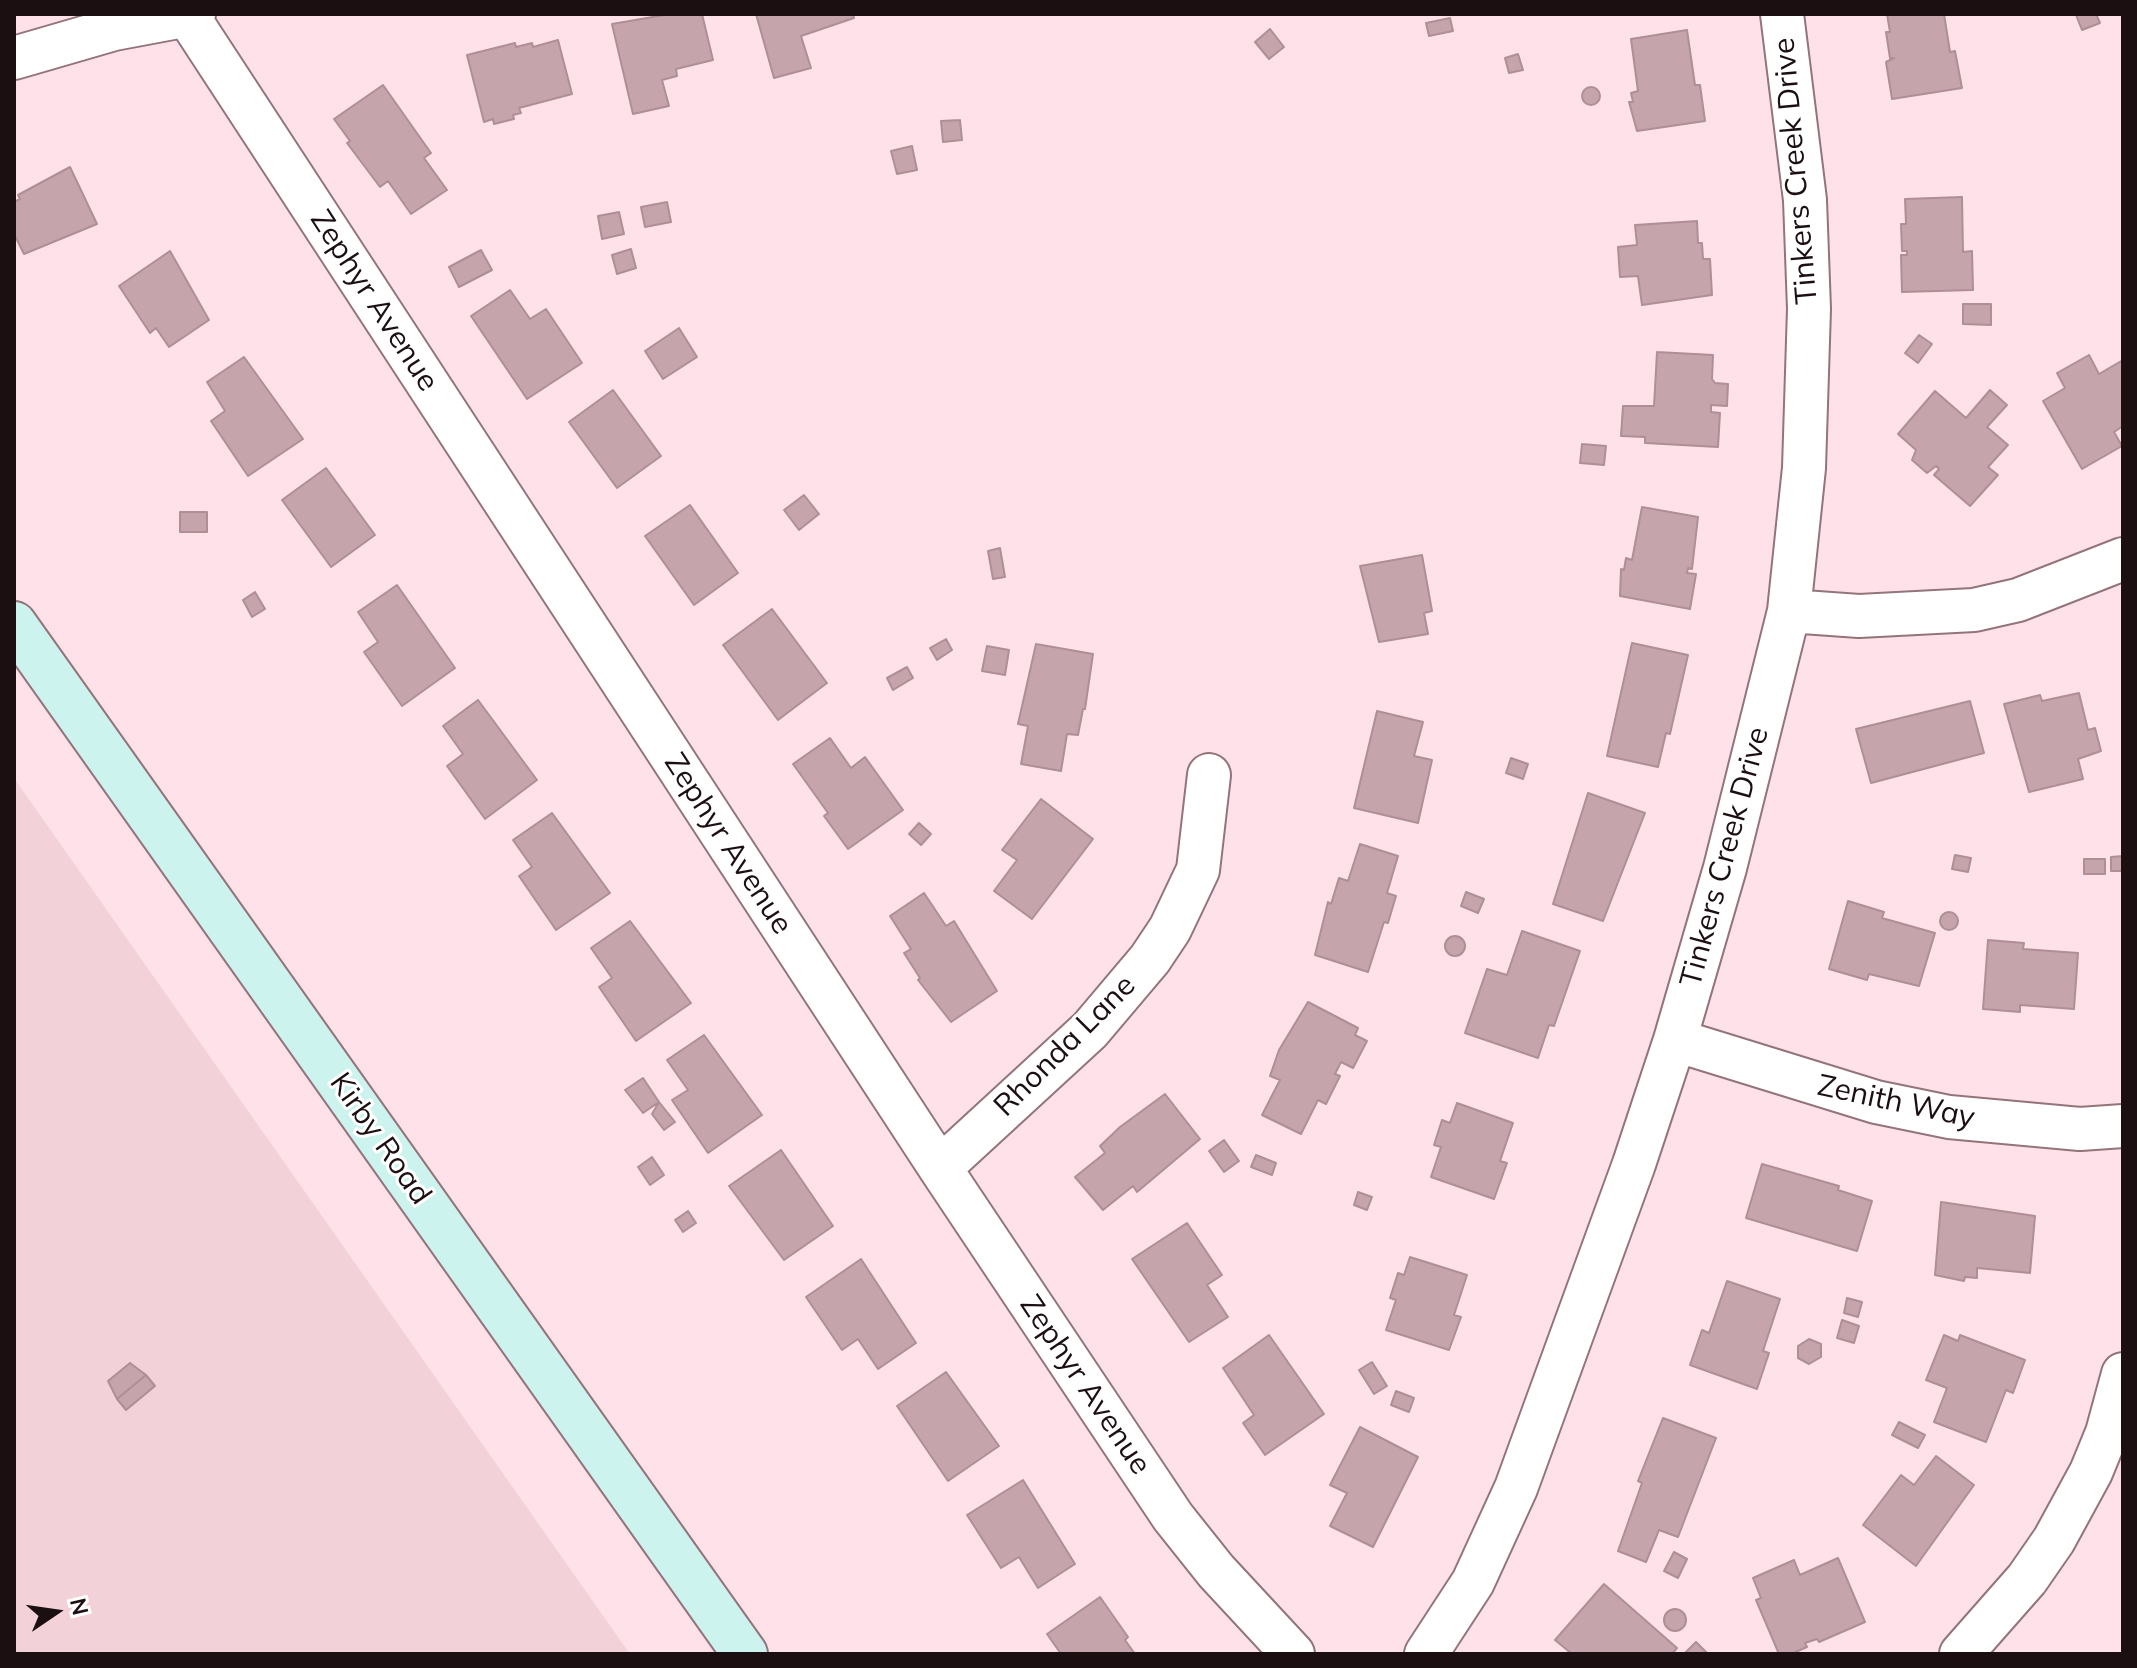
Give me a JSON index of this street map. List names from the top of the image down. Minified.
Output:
{"streets":{"main road":["Kirby Road"],"street":["Tinkers Creek Drive","Zephyr Avenue","Rhonda Lane","Zenith Way"]},"crossings":[["Tinkers Creek Drive","Zenith Way"],["Zephyr Avenue","Rhonda Lane"]],"north":"right"}
